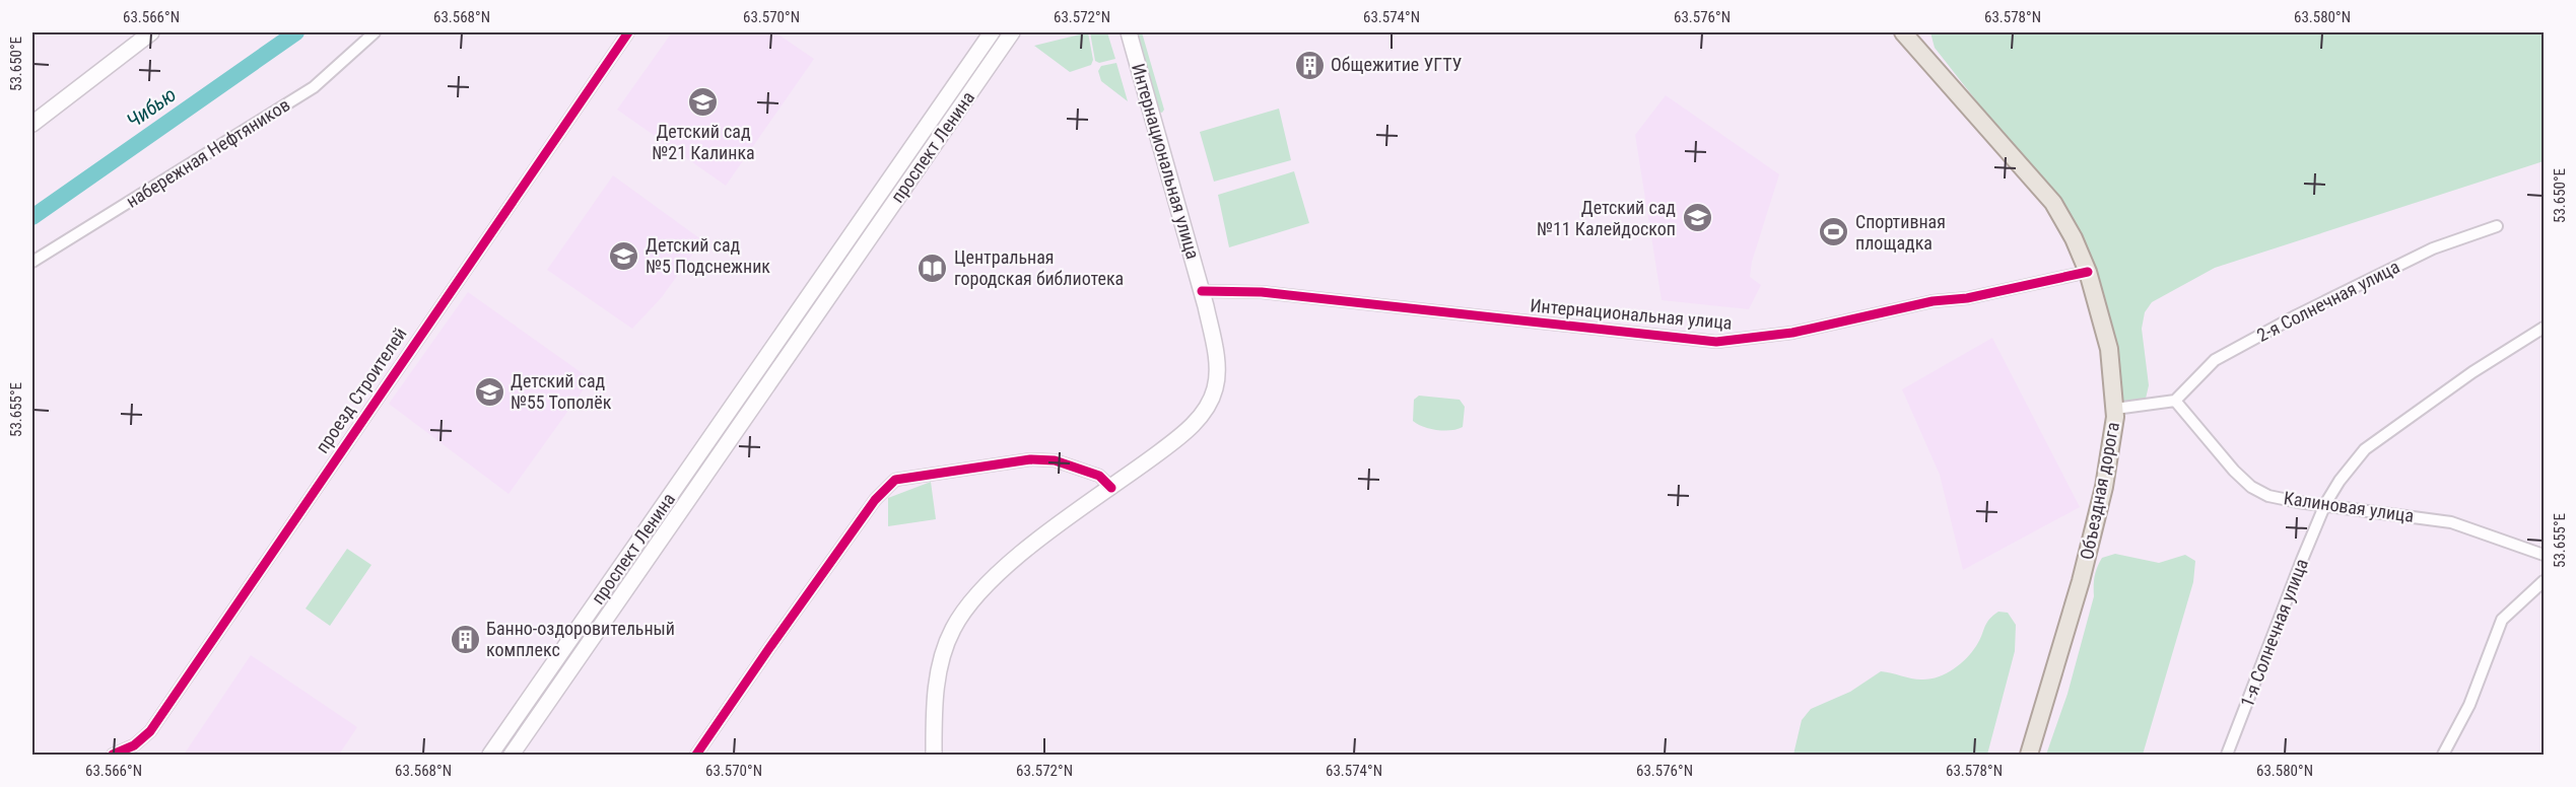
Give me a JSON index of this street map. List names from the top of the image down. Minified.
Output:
{"streets":{"main road":["проспект Ленина","Интернациональная улица","Объездная дорога"],"street":["набережная Нефтяников","2-я Солнечная улица","проезд Строителей","Калиновая улица","1-я Солнечная улица"]},"crossings":[["Интернациональная улица","Объездная дорога"],["2-я Солнечная улица","Калиновая улица"],["Калиновая улица","1-я Солнечная улица"]],"water":["Чибью"],"places":{"building":["Общежитие УГТУ","Банно-оздоровительный комплекс"],"school or university":["Детский сад №21 Калинка","Детский сад №11 Калейдоскоп","Детский сад №5 Подснежник","Детский сад №55 Тополёк"],"sports":["Спортивная площадка"],"library":["Центральная городская библиотека"]},"coordinates":["63.566°N","63.568°N","63.570°N","63.572°N","63.574°N","63.576°N","63.578°N","63.580°N","53.650°E","53.655°E"]}
